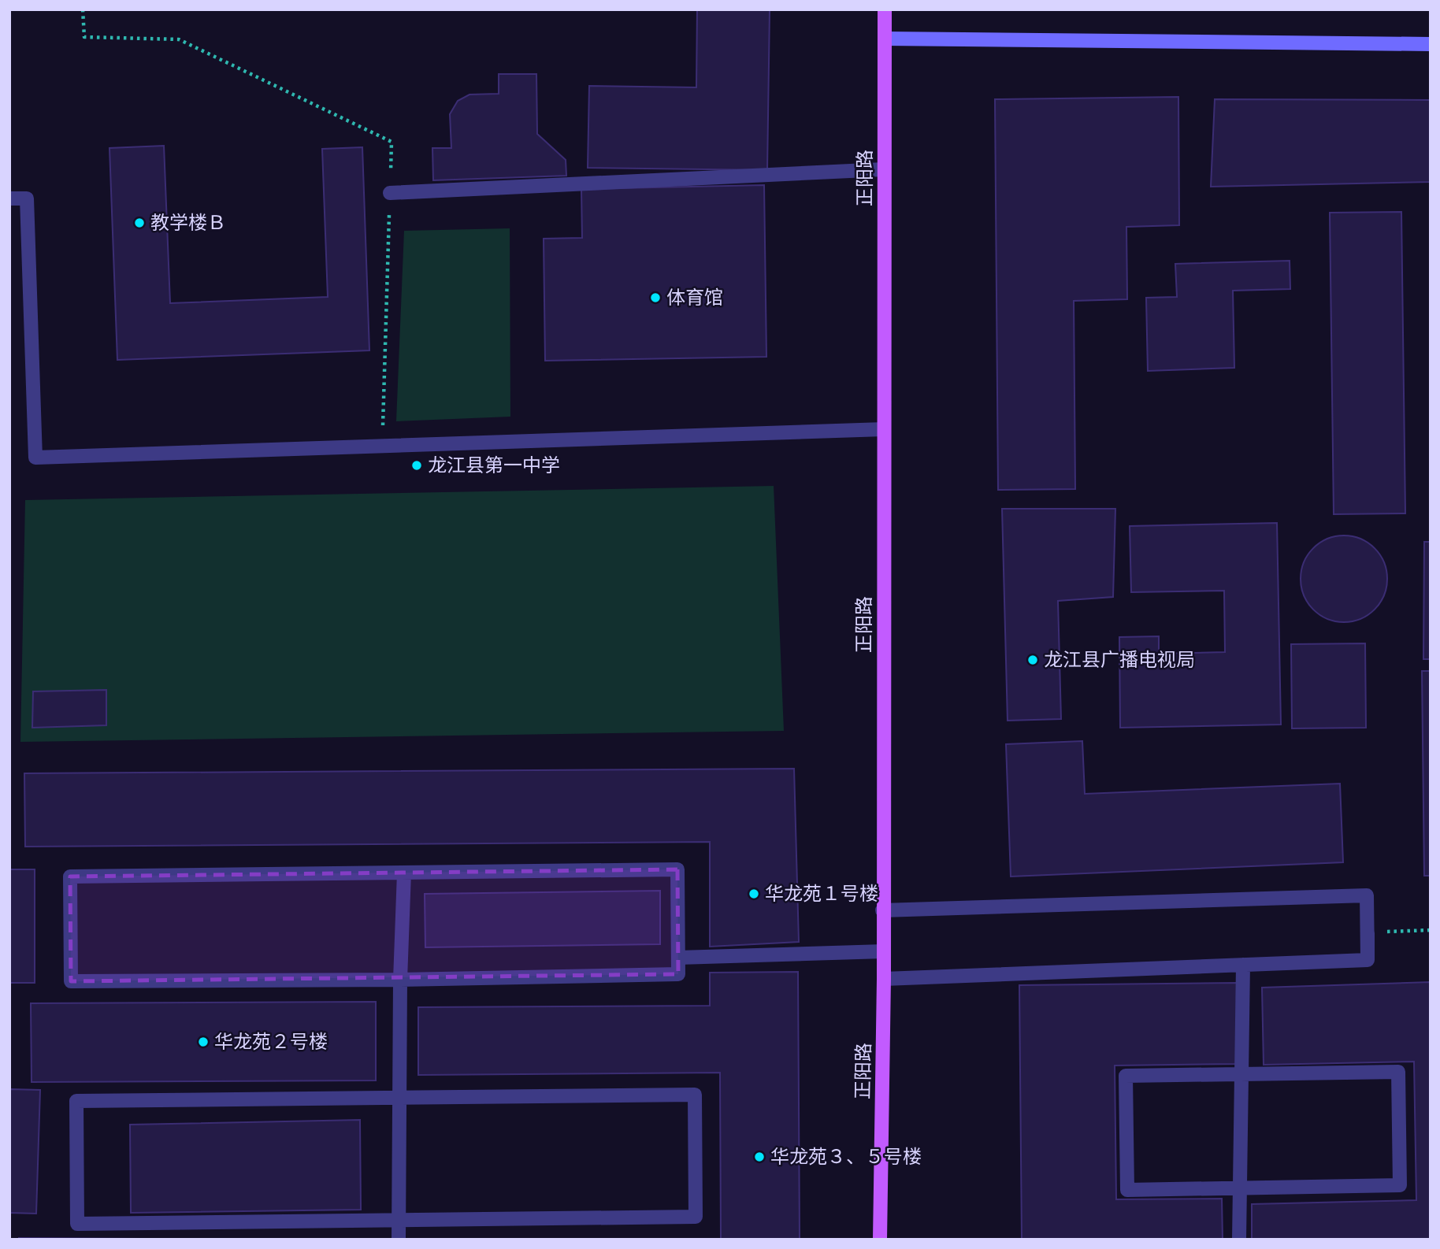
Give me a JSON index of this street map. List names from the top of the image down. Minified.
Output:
{"streets":{"main road":["正阳路"]},"places":["教学楼Ｂ","体育馆","龙江县第一中学","龙江县广播电视局","华龙苑１号楼","华龙苑２号楼","华龙苑３、５号楼"]}
